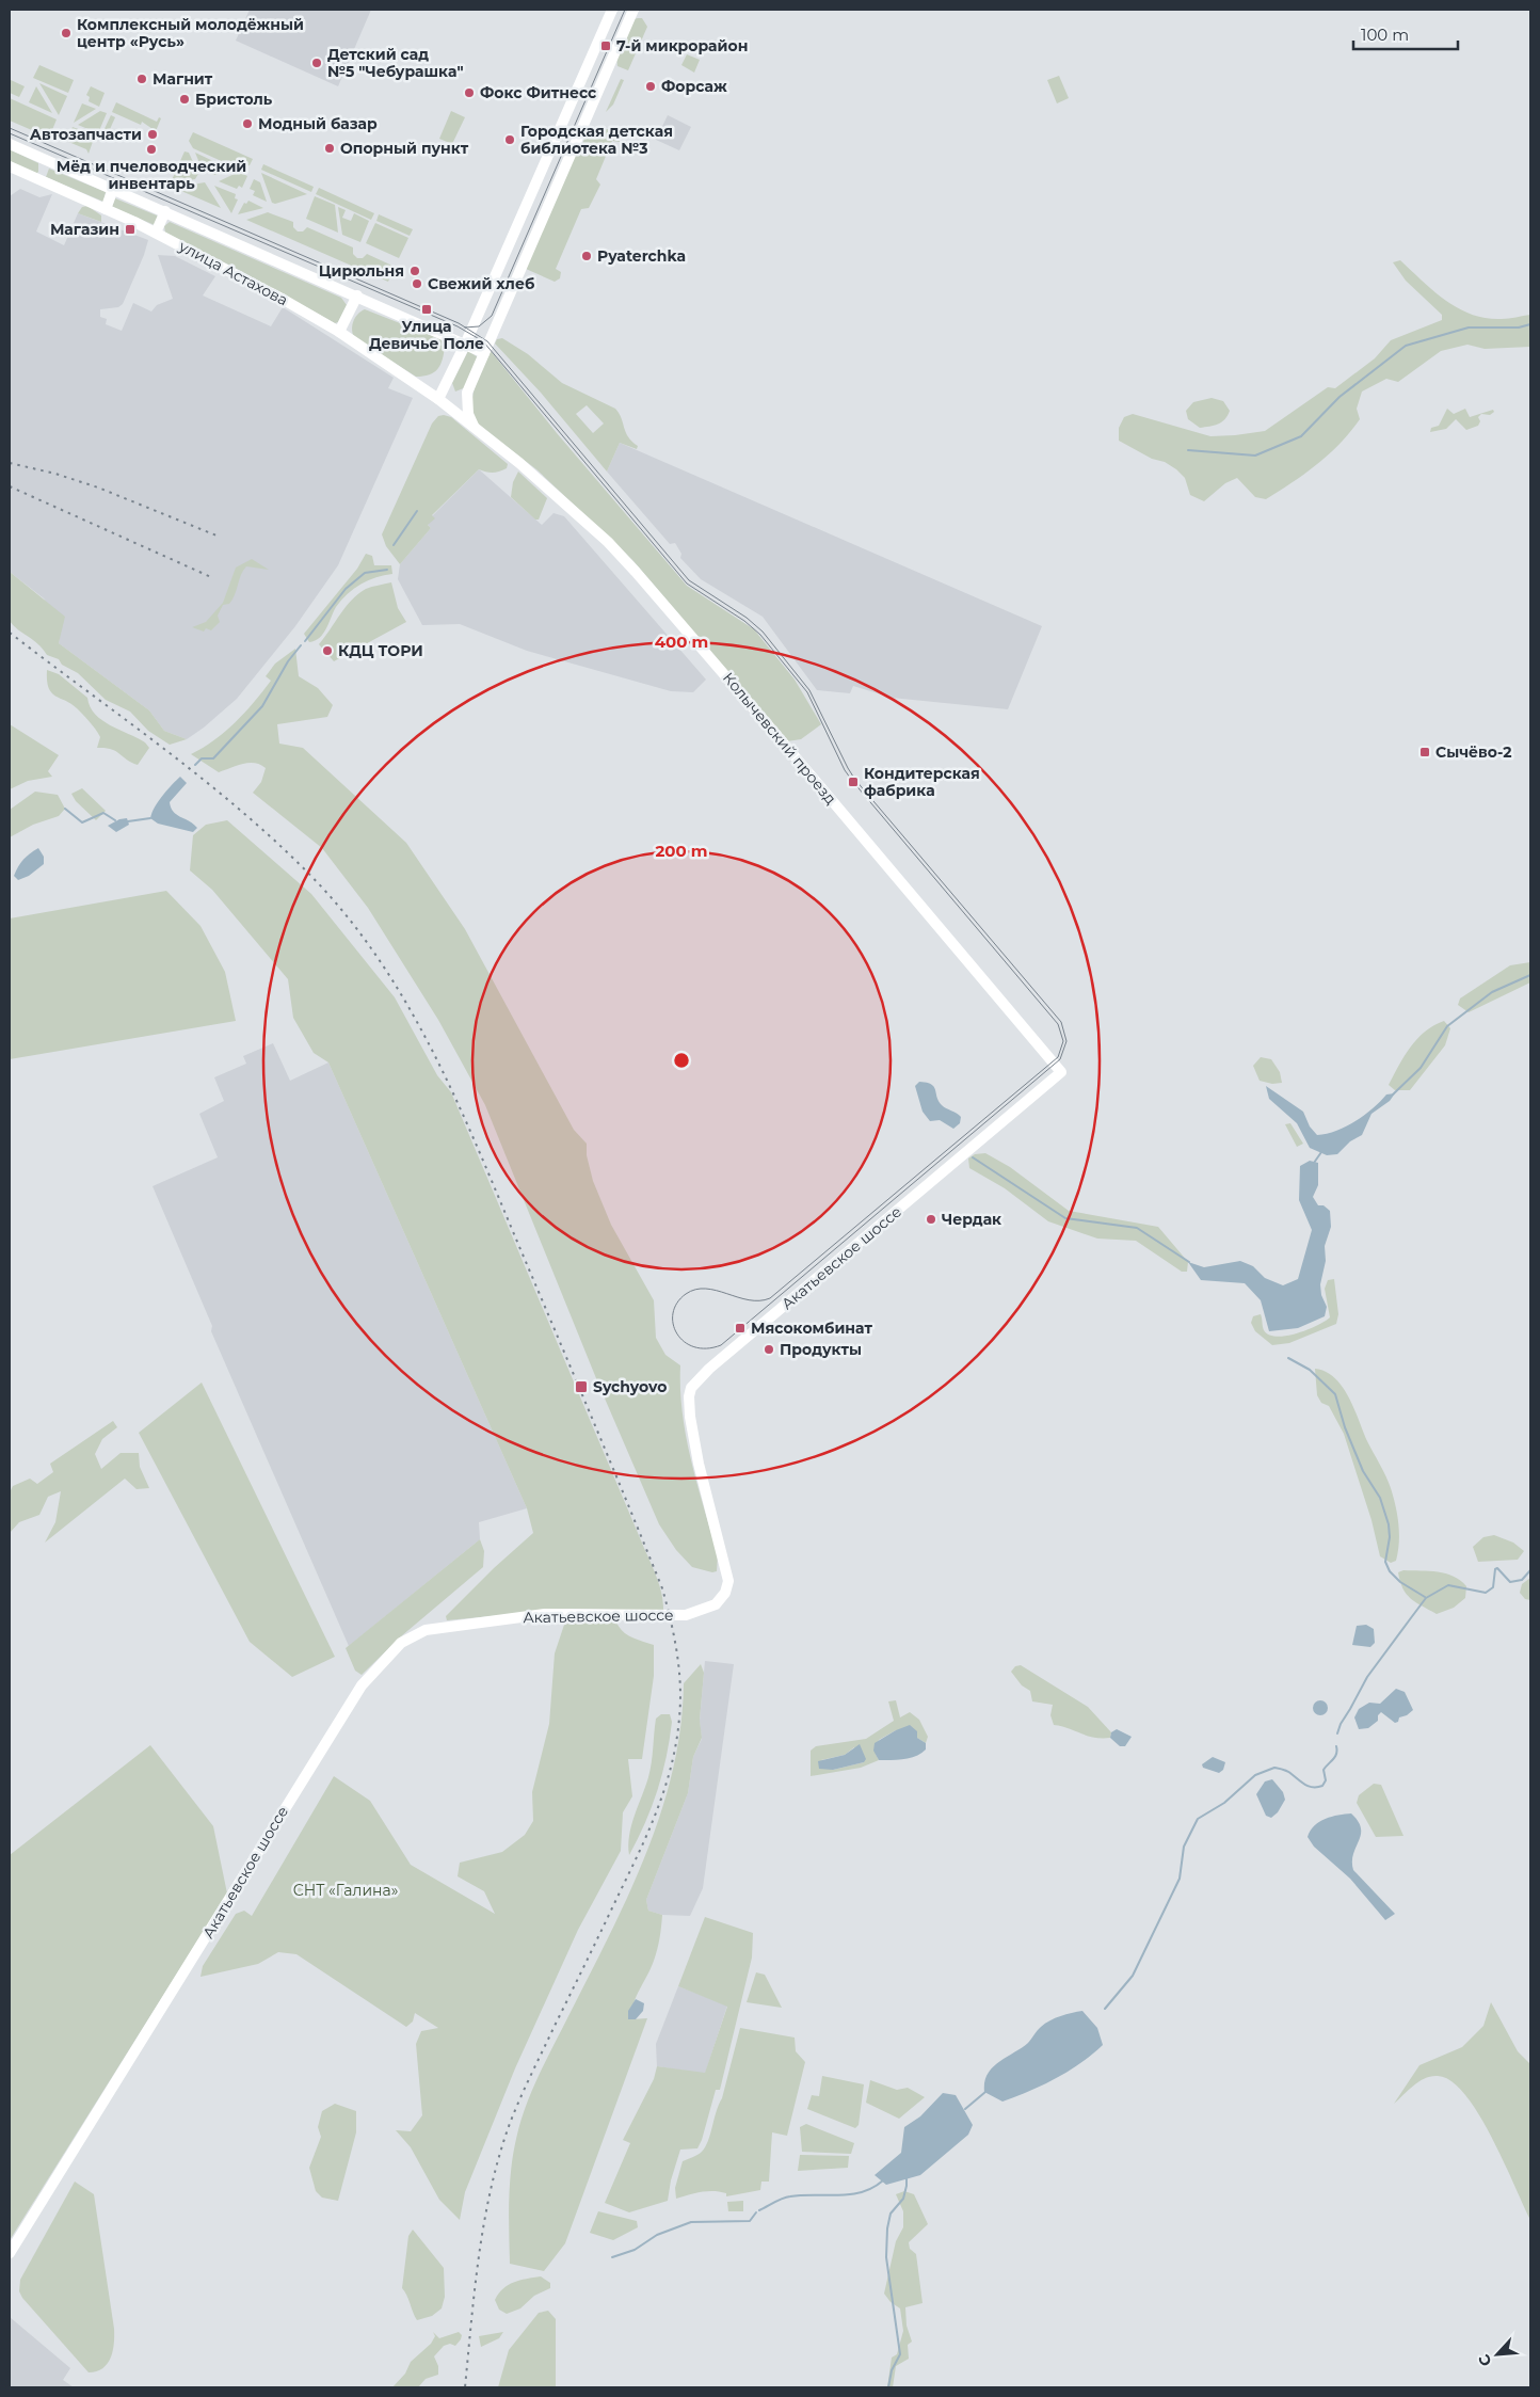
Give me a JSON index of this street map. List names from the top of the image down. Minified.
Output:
{"streets":{"main road":["улица Астахова","Колычевский проезд","Акатьевское шоссе"]},"crossings":[["улица Астахова","Колычевский проезд"],["Колычевский проезд","Акатьевское шоссе"]],"parks":["СНТ «Галина»"],"places":{"other":["Комплексный молодёжный центр «Русь»","Детский сад №5 \"Чебурашка\"","Магнит","Форсаж","Фокс Фитнесс","Бристоль","Модный базар","Автозапчасти","Городская детская библиотека №3","Опорный пункт","Мёд и пчеловодческий инвентарь","Pyaterchka","Цирюльня","Свежий хлеб","КДЦ ТОРИ","Чердак","Продукты"],"transit":["7-й микрорайон","Магазин","Улица Девичье Поле","Сычёво-2","Кондитерская фабрика","Мясокомбинат","Sychyovo"]},"scale_bar":"100 m","north":"bottom left","rings":["400 m","200 m"]}
